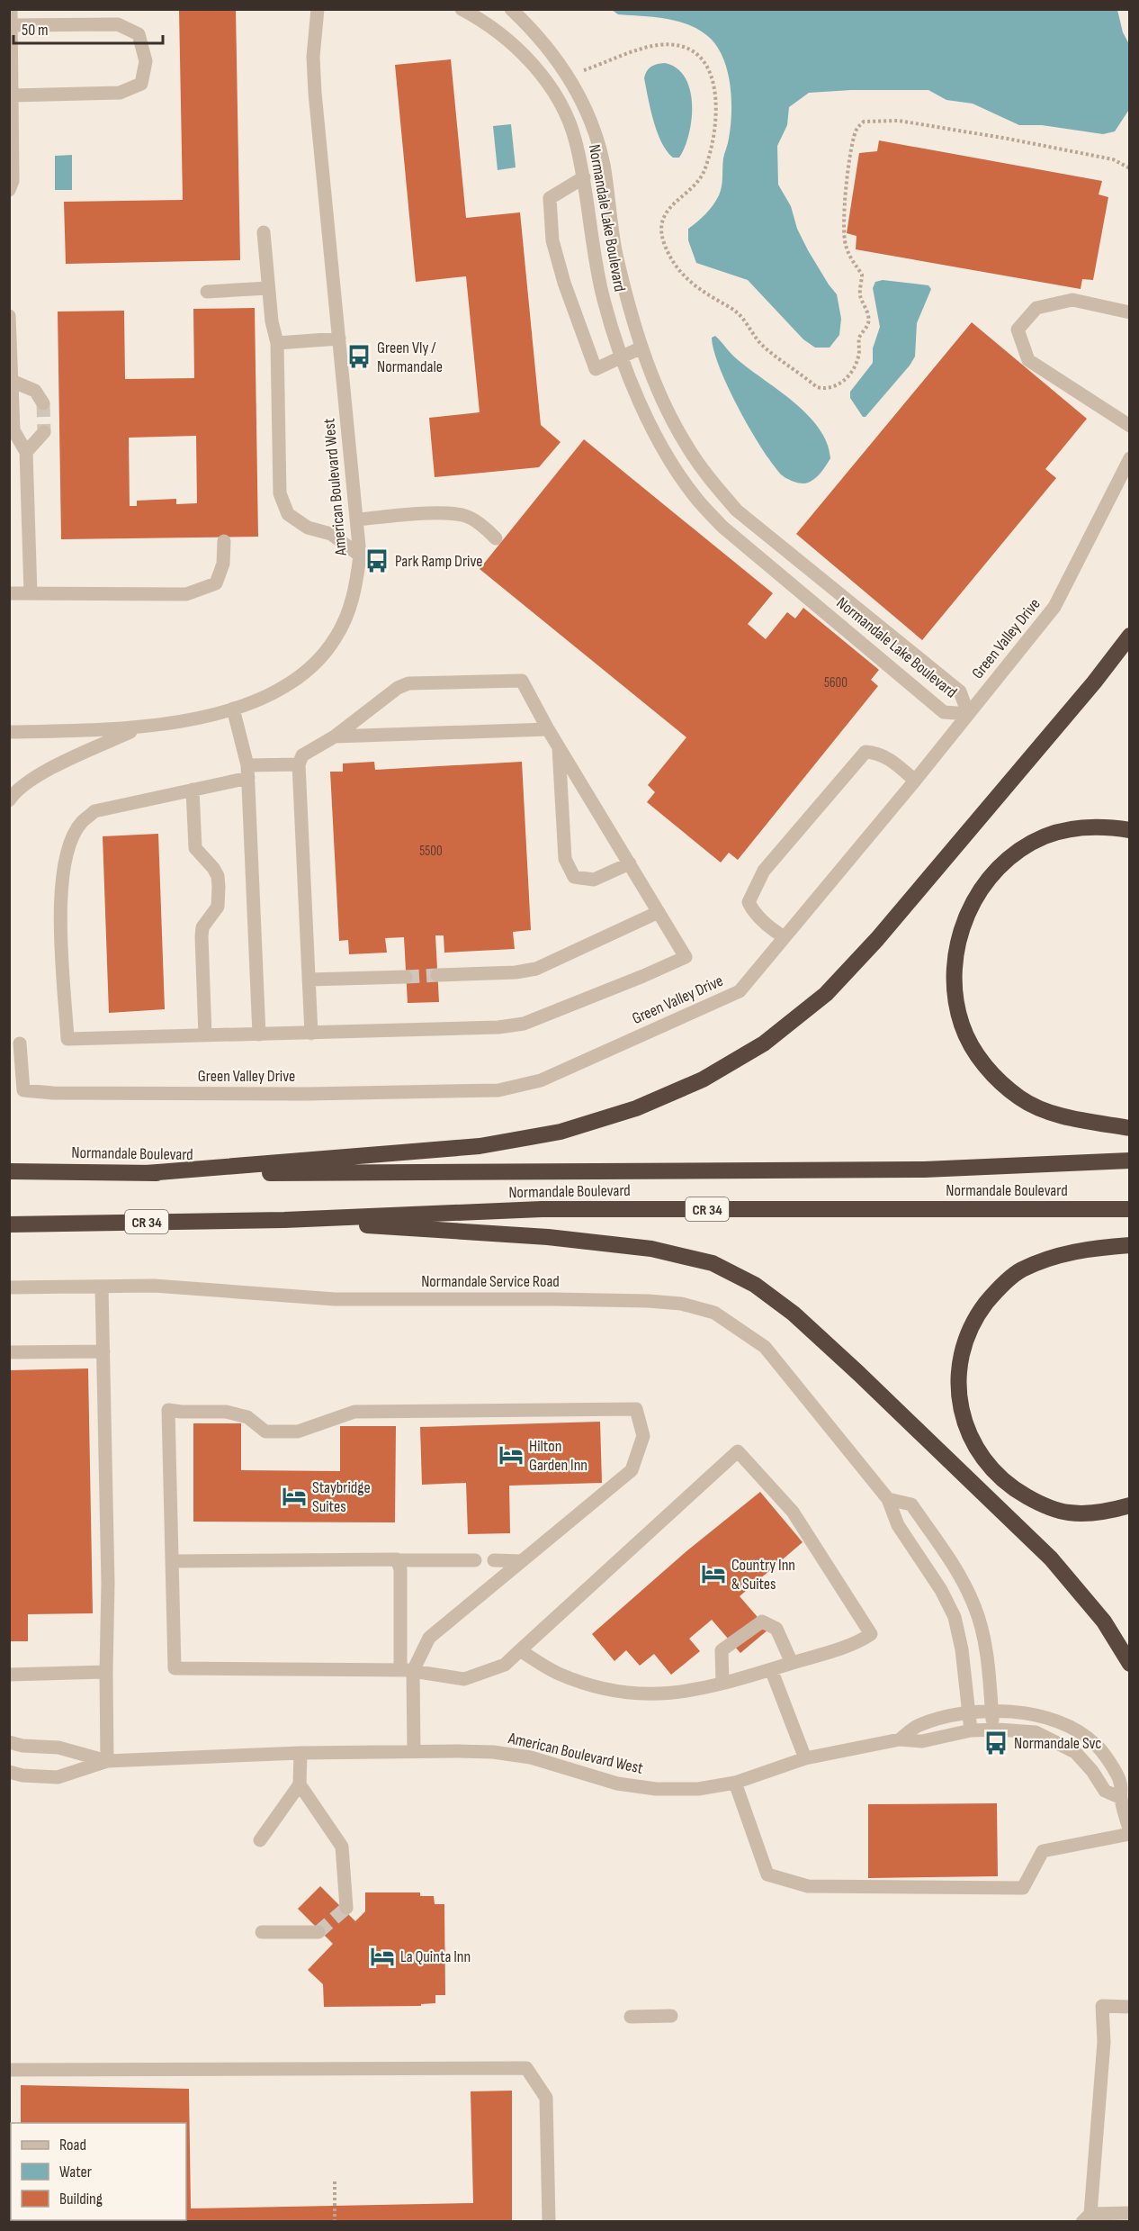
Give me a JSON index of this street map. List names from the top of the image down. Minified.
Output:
{"streets":{"highway":["Normandale Boulevard","CR 34"],"street":["Normandale Lake Boulevard","American Boulevard West","Green Valley Drive","Normandale Service Road"]},"crossings":[["Normandale Lake Boulevard","Green Valley Drive"],["American Boulevard West","Normandale Service Road"]],"places":{"bus stop":["Green Vly / Normandale","Park Ramp Drive","Normandale Svc"],"hotel":["Hilton Garden Inn","Staybridge Suites","Country Inn & Suites","La Quinta Inn"]},"house_numbers":["5600","5500"],"legend":["Road","Water","Building"],"scale_bar":"50 m"}
